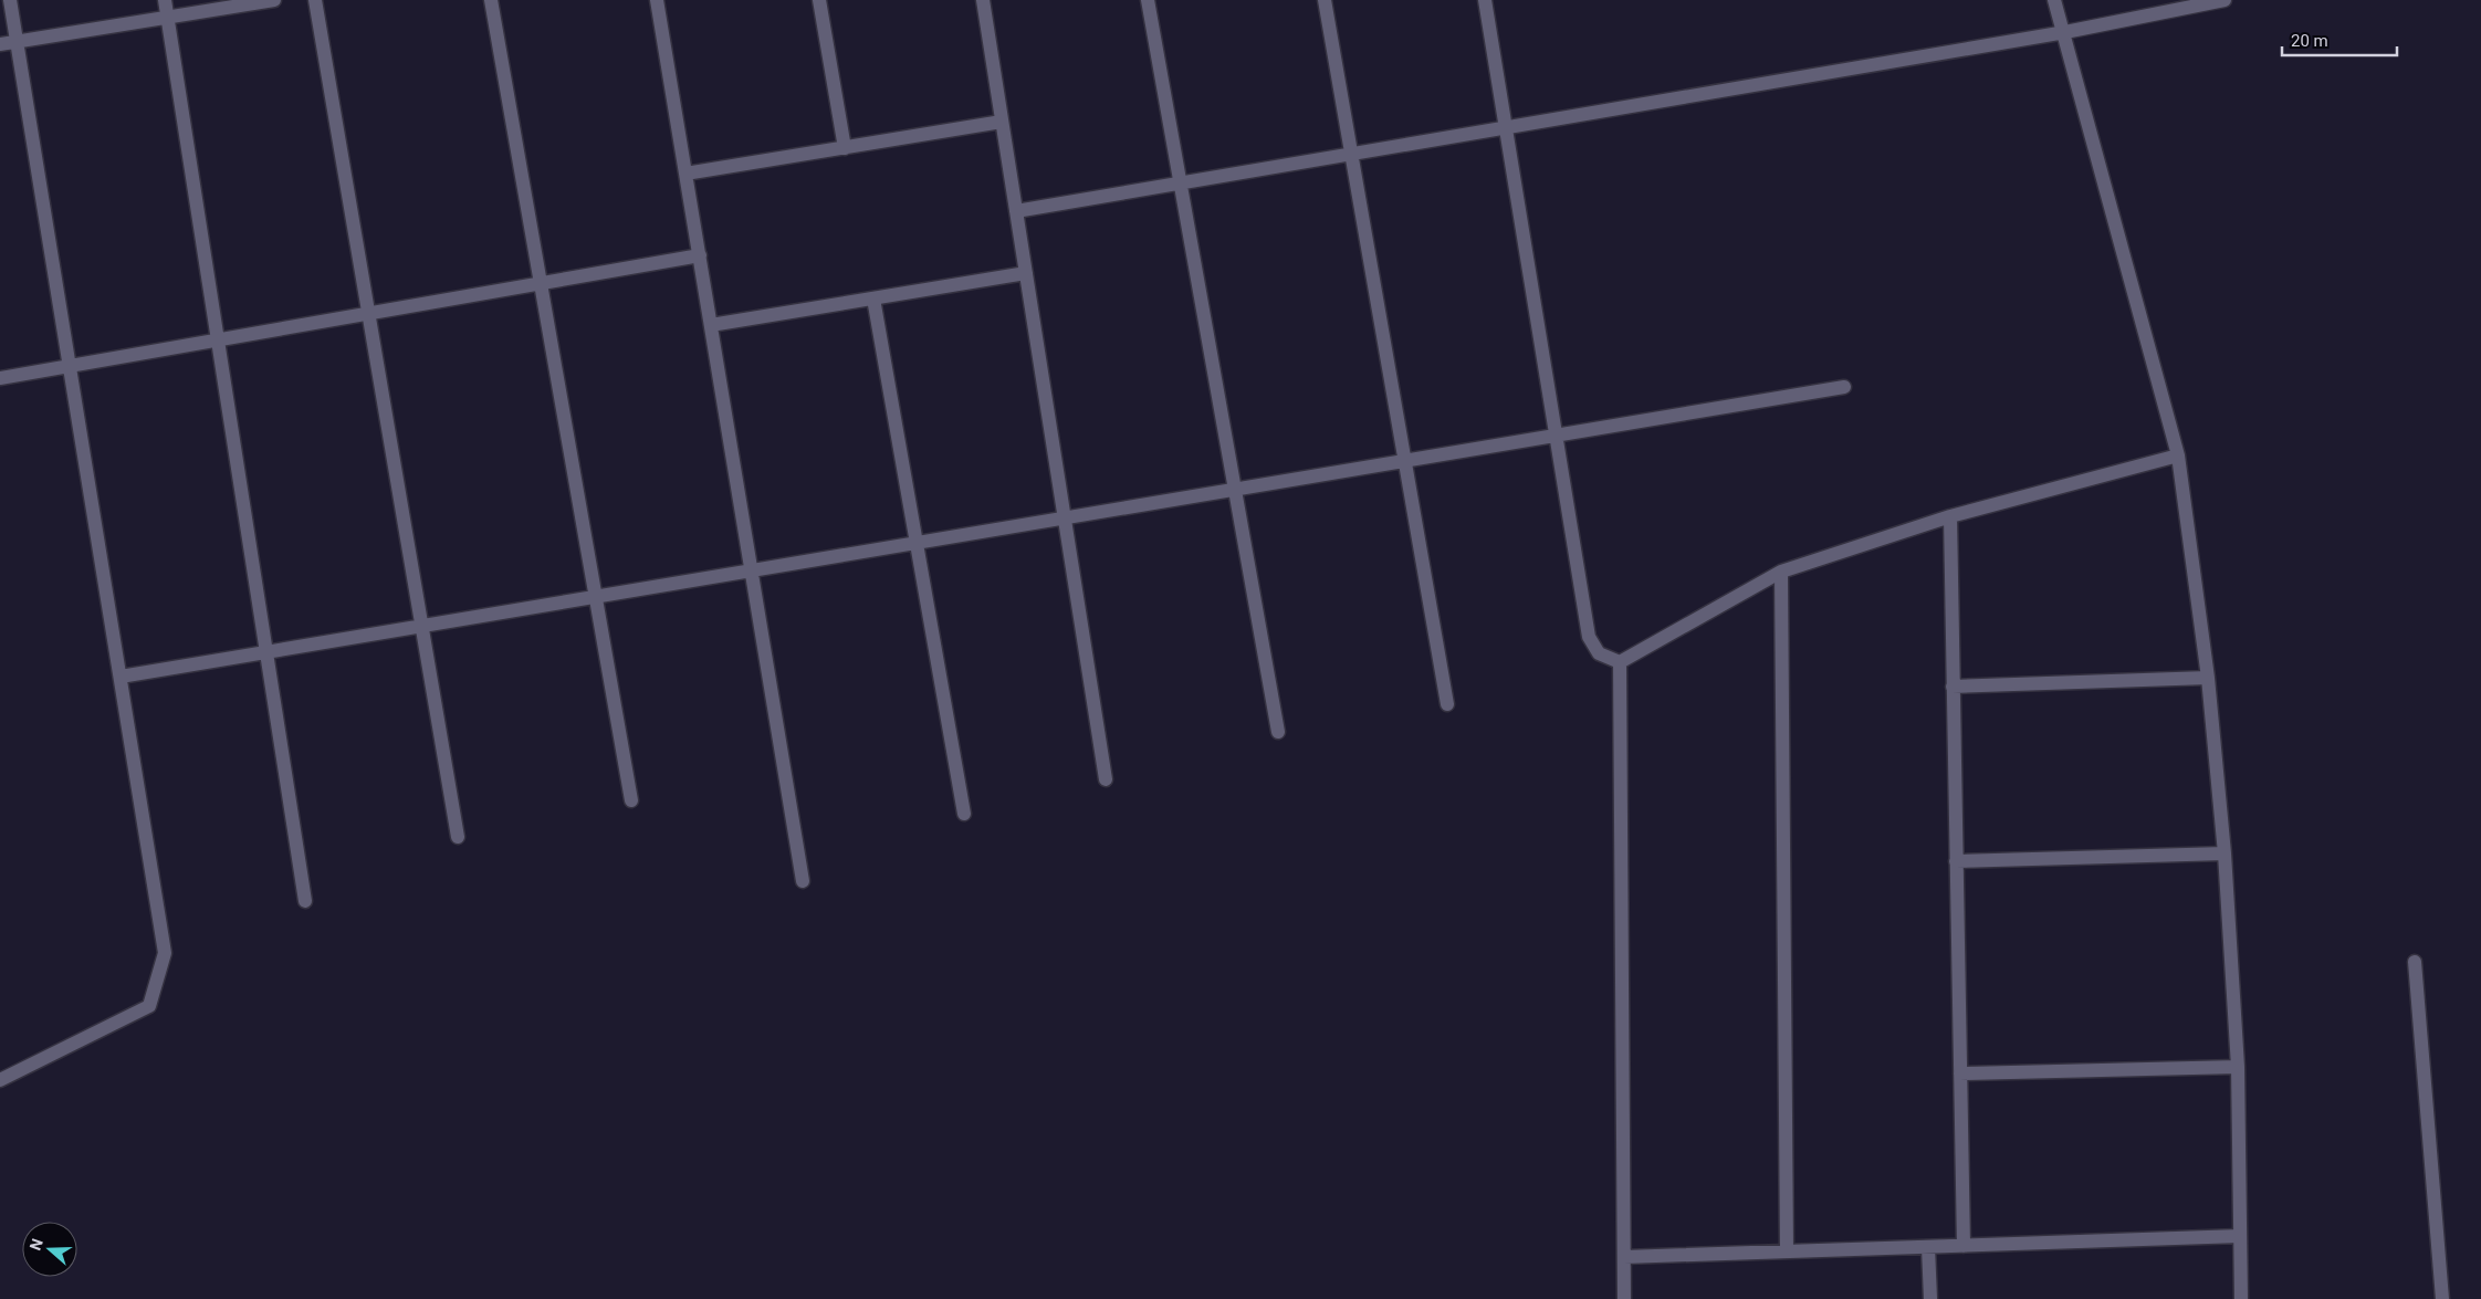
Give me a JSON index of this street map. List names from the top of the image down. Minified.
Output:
{"scale_bar":"20 m","north":"left"}
